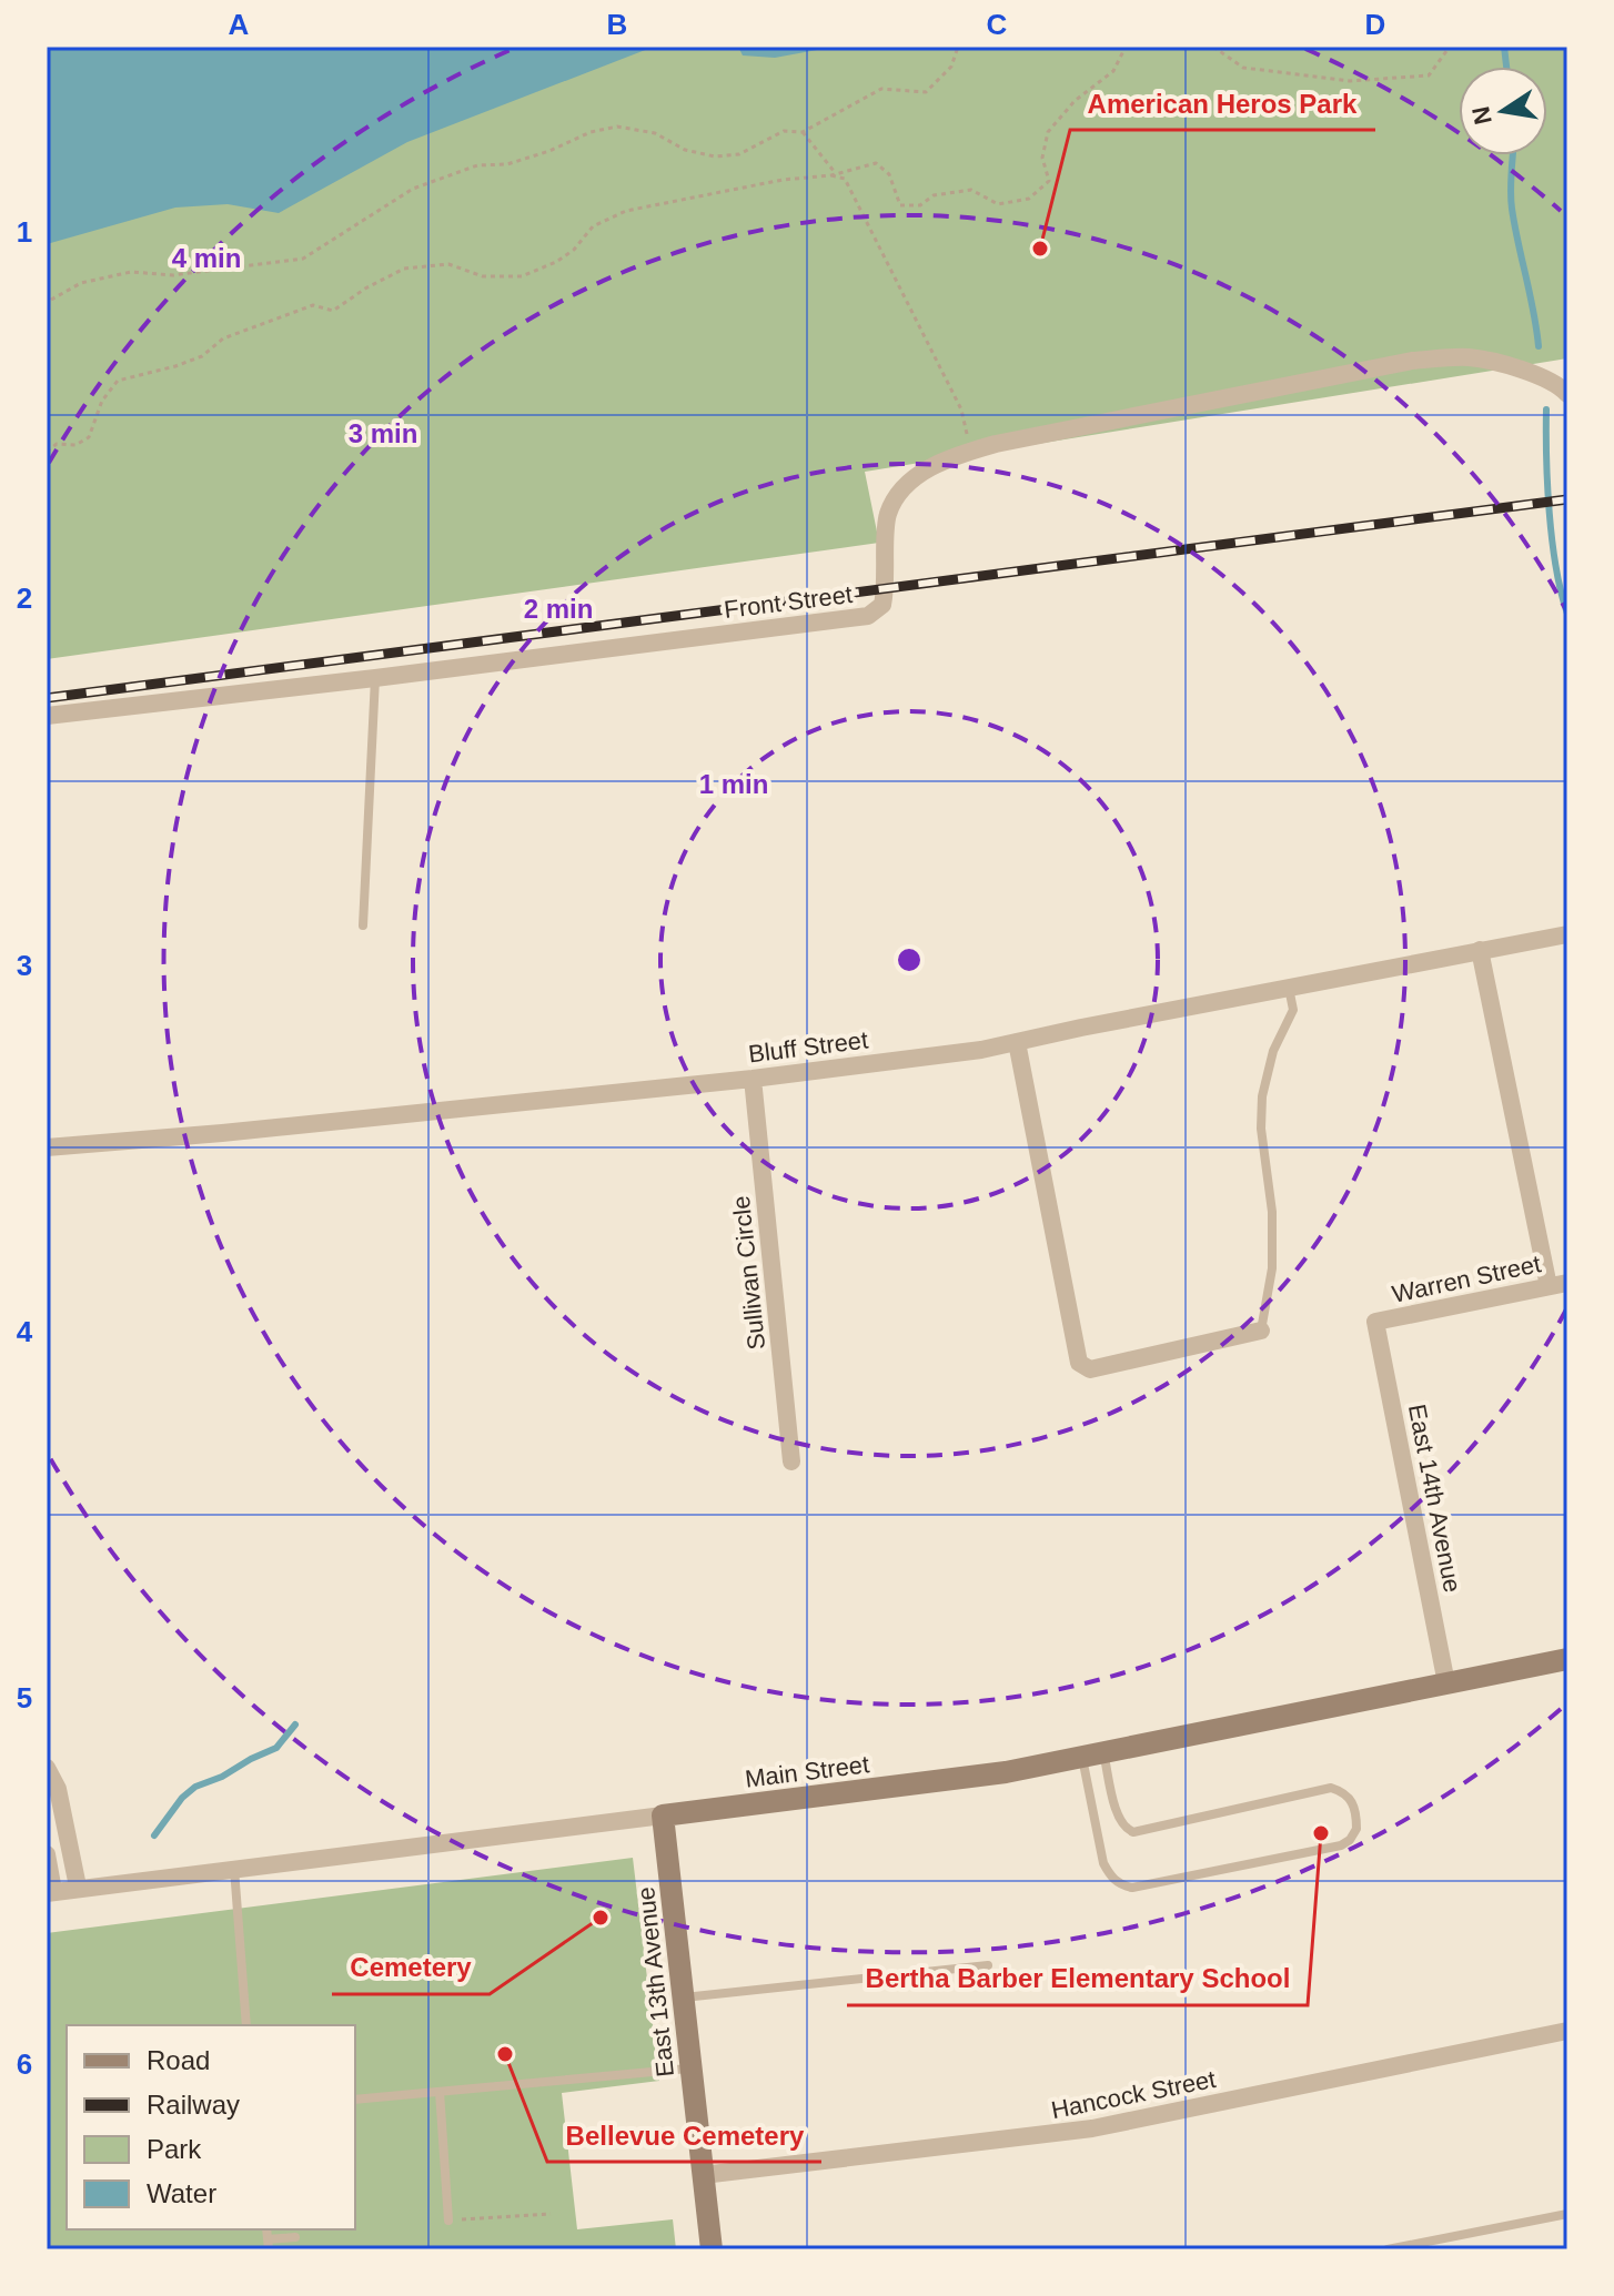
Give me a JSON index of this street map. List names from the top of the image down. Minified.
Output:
{"streets":{"street":["Front Street","Bluff Street","Sullivan Circle","Warren Street","East 14th Avenue","Main Street","East 13th Avenue","Hancock Street"]},"crossings":[["Bluff Street","Sullivan Circle"],["Warren Street","East 14th Avenue"],["East 14th Avenue","Main Street"],["Main Street","East 13th Avenue"],["East 13th Avenue","Hancock Street"]],"places":["American Heros Park","Bertha Barber Elementary School","Cemetery","Bellevue Cemetery"],"legend":["Road","Railway","Park","Water"],"north":"left","grid":{"columns":["A","B","C","D"],"rows":["1","2","3","4","5","6"]},"rings":["4 min","3 min","2 min","1 min"]}
